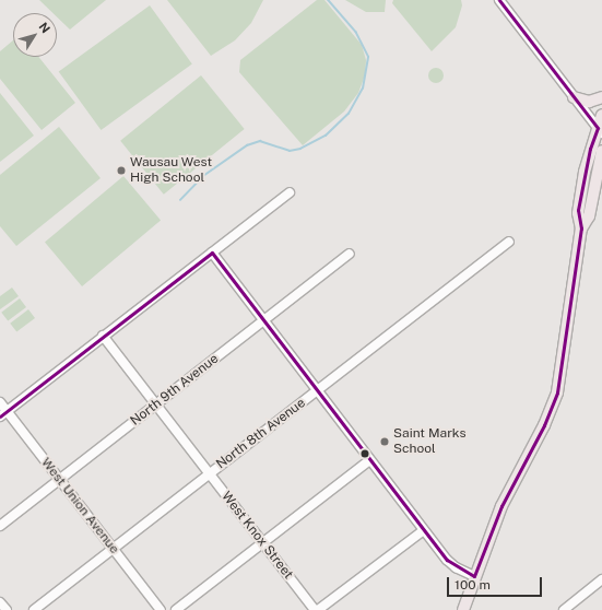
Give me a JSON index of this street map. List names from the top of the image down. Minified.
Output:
{"streets":{"street":["North 9th Avenue","North 8th Avenue","West Union Avenue","West Knox Street"]},"crossings":[["North 9th Avenue","West Union Avenue"],["North 9th Avenue","West Knox Street"],["North 8th Avenue","West Union Avenue"],["North 8th Avenue","West Knox Street"]],"places":["Wausau West High School","Saint Marks School"],"scale_bar":"100 m","north":"top right"}
